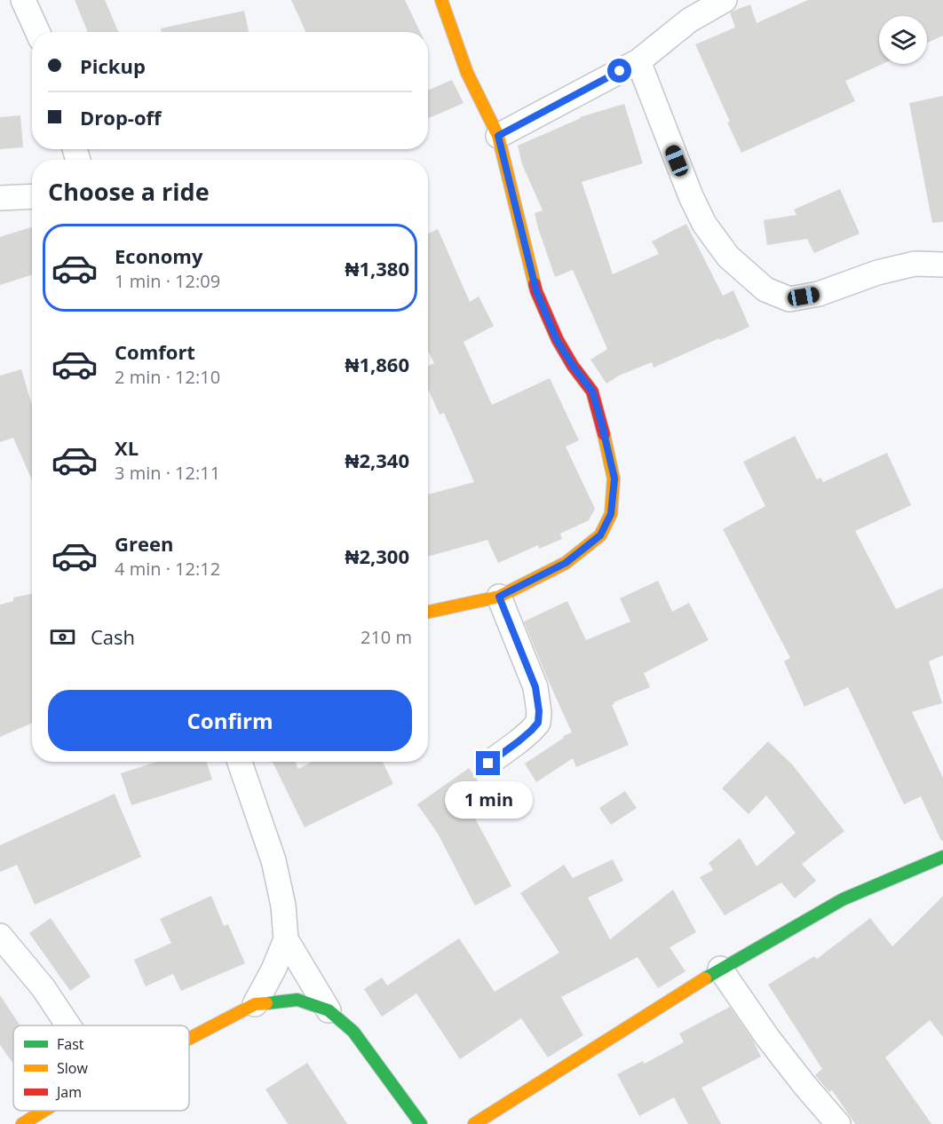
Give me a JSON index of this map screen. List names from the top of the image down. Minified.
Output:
{"legend":["Fast","Slow","Jam"],"page":{"banner":["Pickup","Drop-off"],"heading":"Choose a ride","list":[{"name":"Economy","note":"1 min · 12:09","value":"₦1,380"},{"name":"Comfort","note":"2 min · 12:10","value":"₦1,860"},{"name":"XL","note":"3 min · 12:11","value":"₦2,340"},{"name":"Green","note":"4 min · 12:12","value":"₦2,300"}],"pay":["Cash","210 m"],"buttons":"Confirm","bubble":"1 min"}}
